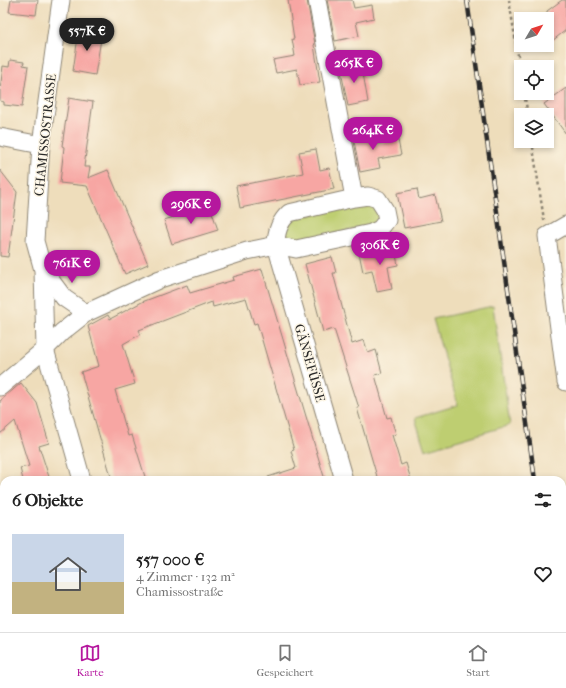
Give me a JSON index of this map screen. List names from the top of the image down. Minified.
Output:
{"streets":{"street":["CHAMISSOSTRASSE","GÄNSEFÜSSE"]},"north":"top right","page":{"price":["557K €","265K €","264K €","296K €","306K €","761K €"],"heading":"6 Objekte","list":[{"name":"557 000 €","note":"4 Zimmer · 132 m² · Chamissostraße"}],"tabs":["Karte","Gespeichert","Start"]}}
